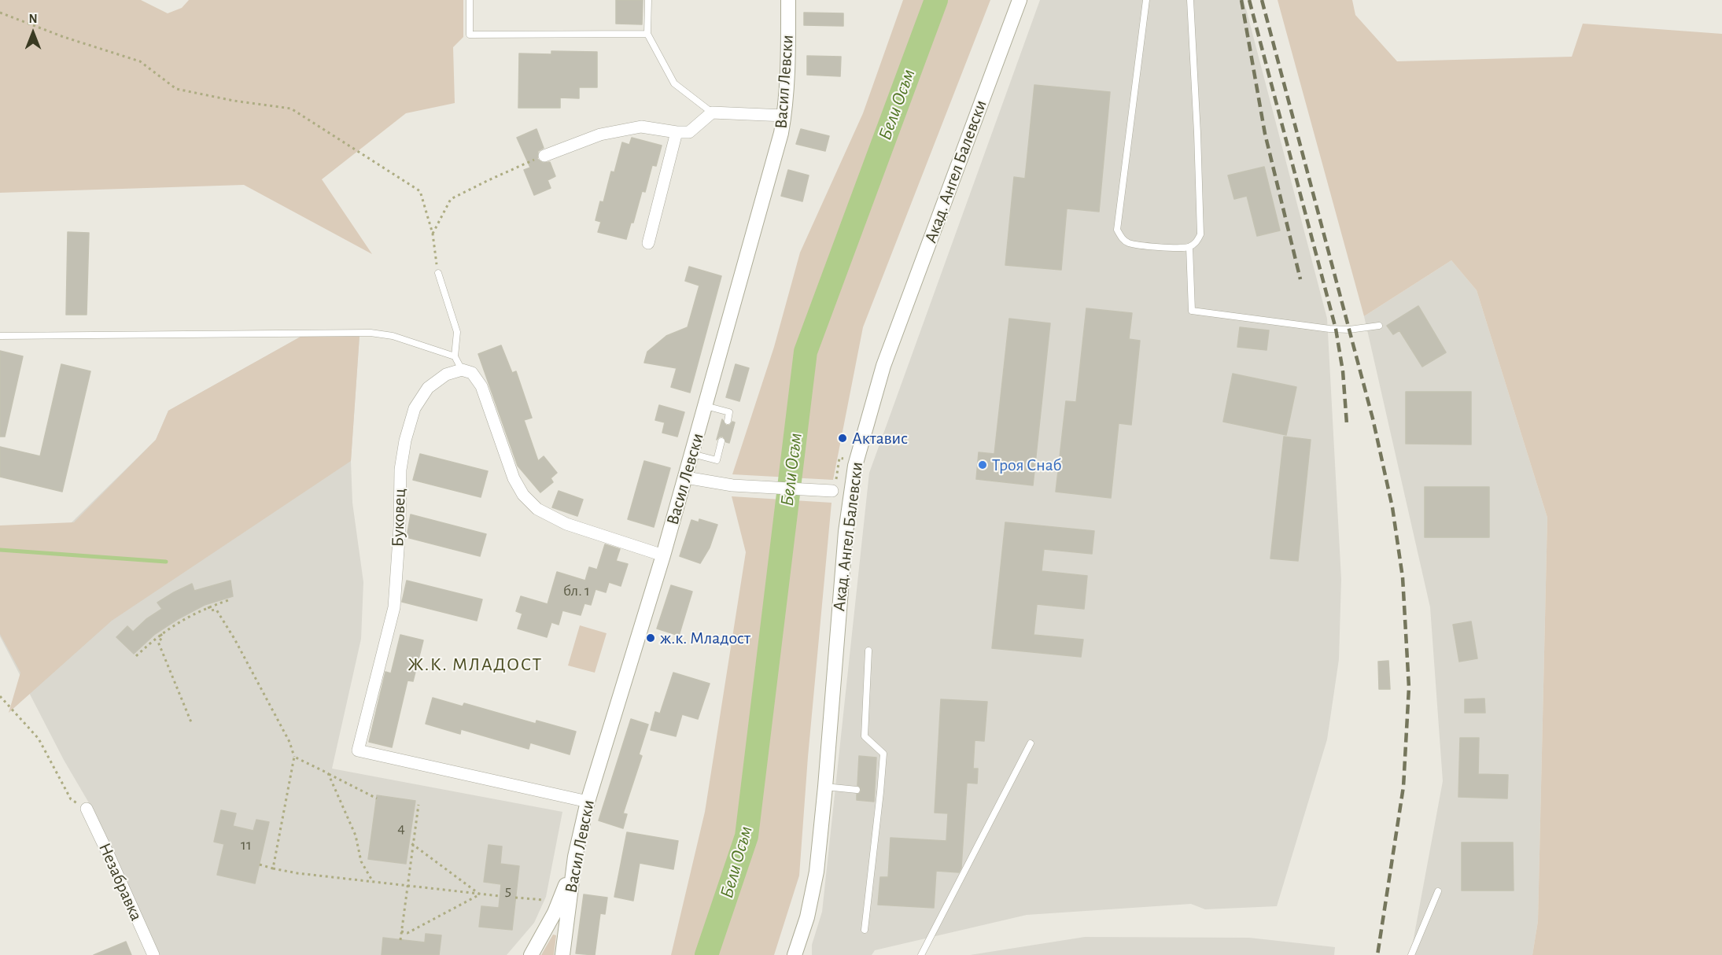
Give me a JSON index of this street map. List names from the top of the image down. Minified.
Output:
{"streets":{"street":["Васил Левски","Акад. Ангел Балевски","Буковец","Незабравка"]},"crossings":[["Васил Левски","Буковец"]],"districts":["Ж.К. МЛАДОСТ"],"water":["Бели Осъм"],"places":["Актавис","Троя Снаб","ж.к. Младост"],"house_numbers":["бл. 1","4","11","5"],"north":"top"}
